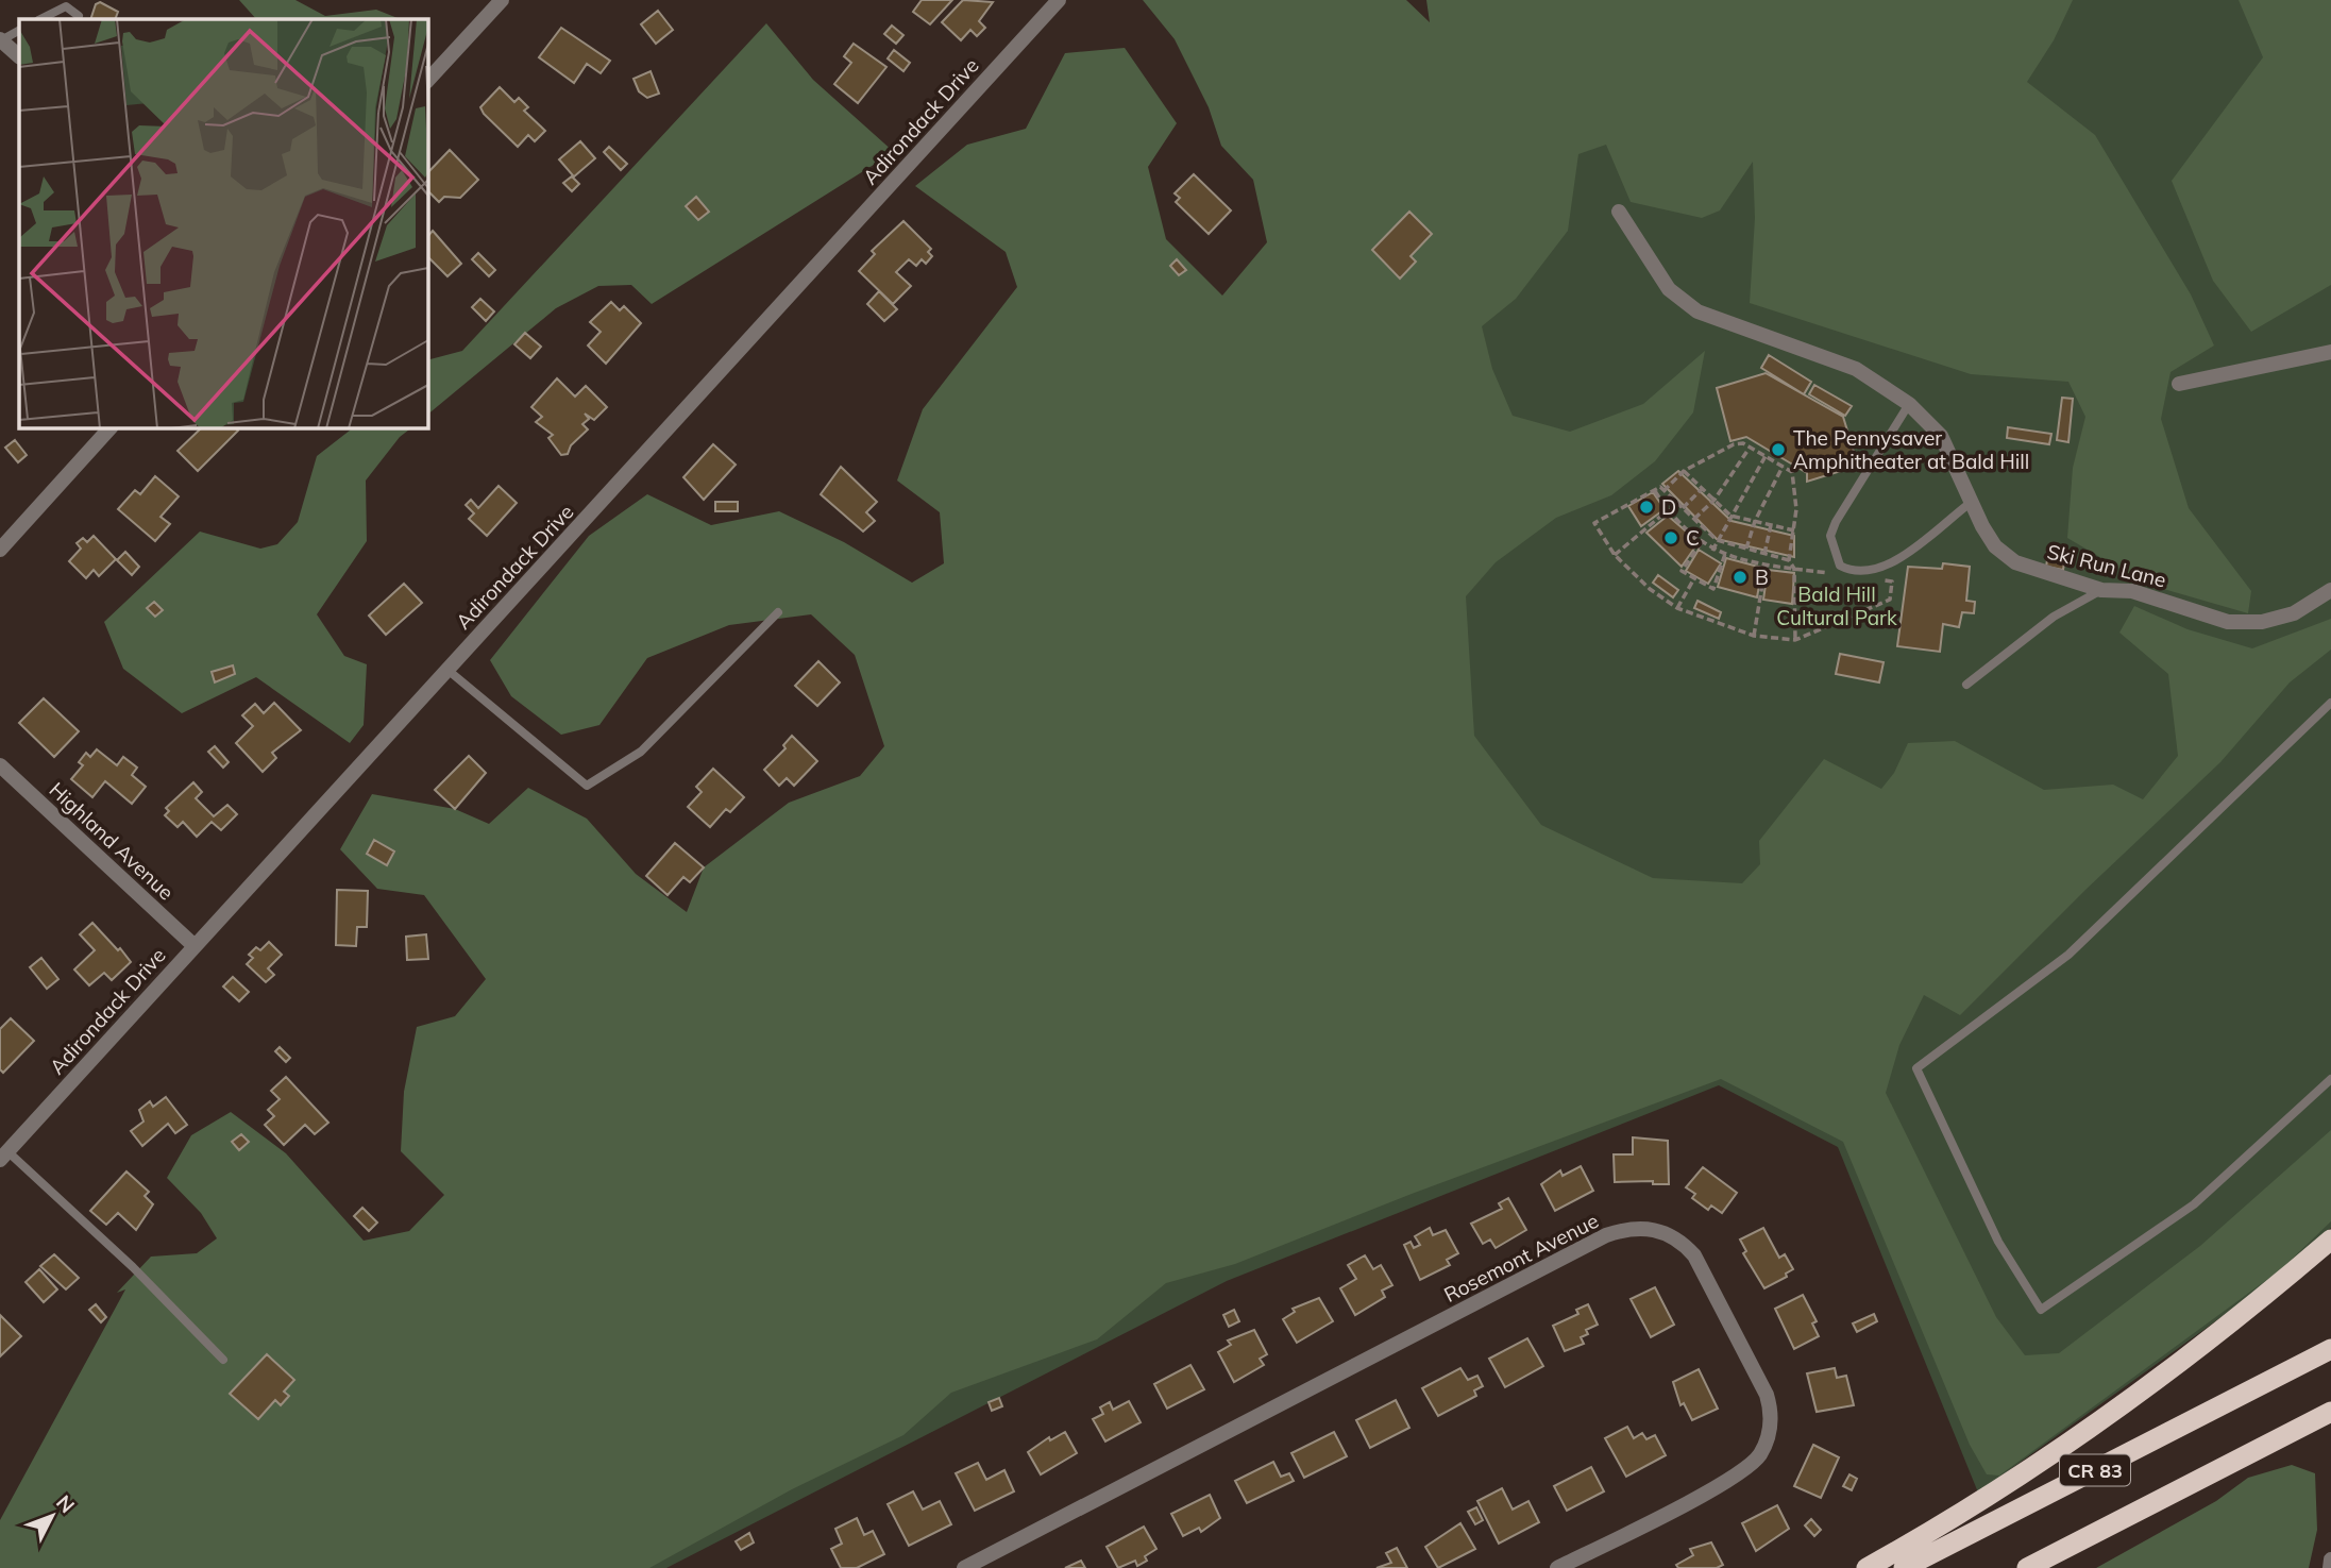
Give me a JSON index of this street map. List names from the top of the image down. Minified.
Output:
{"streets":{"highway":["CR 83"],"street":["Adirondack Drive","Ski Run Lane","Highland Avenue","Rosemont Avenue"]},"crossings":[["Adirondack Drive","Highland Avenue"]],"parks":["Bald Hill Cultural Park"],"places":["The Pennysaver Amphitheater at Bald Hill","D","C","B"],"north":"top right"}
